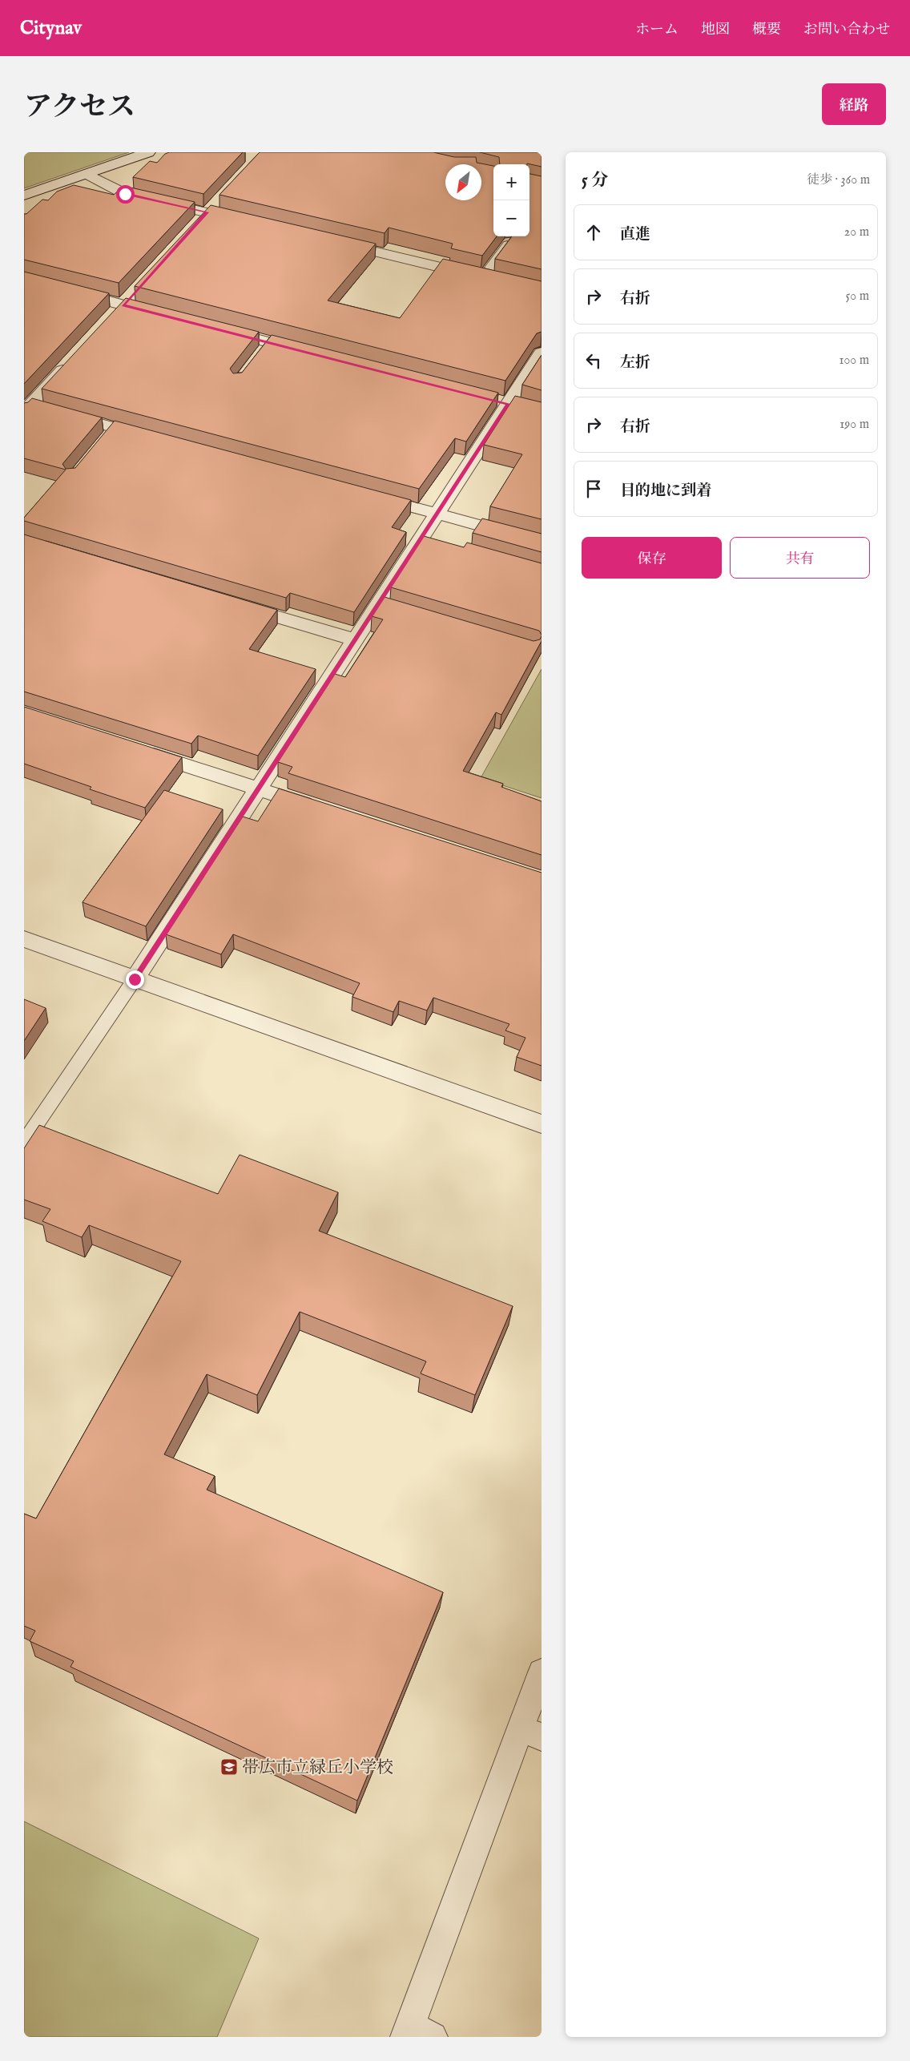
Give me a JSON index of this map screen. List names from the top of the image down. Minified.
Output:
{"places":{"school or university":["帯広市立緑丘小学校"]},"north":"bottom left","page":{"header":"Citynav","nav":["ホーム","地図","概要","お問い合わせ"],"title":"アクセス","buttons":["経路",["保存","共有"]],"heading":["5 分","徒歩 · 360 m"],"map_buttons":["+","−"],"list":[["直進","20 m"],["右折","50 m"],["左折","100 m"],["右折","190 m"],"目的地に到着"]}}
